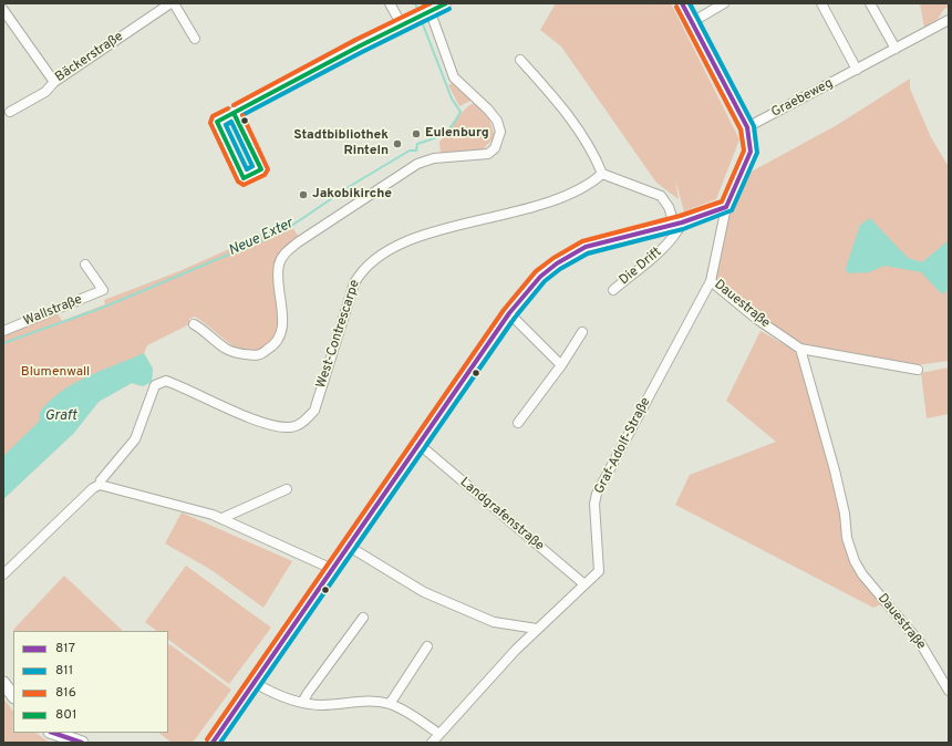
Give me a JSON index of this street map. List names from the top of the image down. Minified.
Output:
{"streets":{"street":["Bäckerstraße","Graebeweg","Die Drift","Dauestraße","Wallstraße","West-Contrescarpe","Graf-Adolf-Straße","Landgrafenstraße"]},"crossings":[["Graebeweg","Dauestraße"],["Die Drift","Dauestraße"],["Die Drift","Landgrafenstraße"],["Dauestraße","Graf-Adolf-Straße"],["Graf-Adolf-Straße","Landgrafenstraße"]],"water":["Neue Exter","Graft"],"parks":["Blumenwall"],"places":["Eulenburg","Stadtbibliothek Rinteln","Jakobikirche"],"lines":["transit line 817","transit line 811","transit line 816","transit line 801"],"legend":["817","811","816","801"]}
